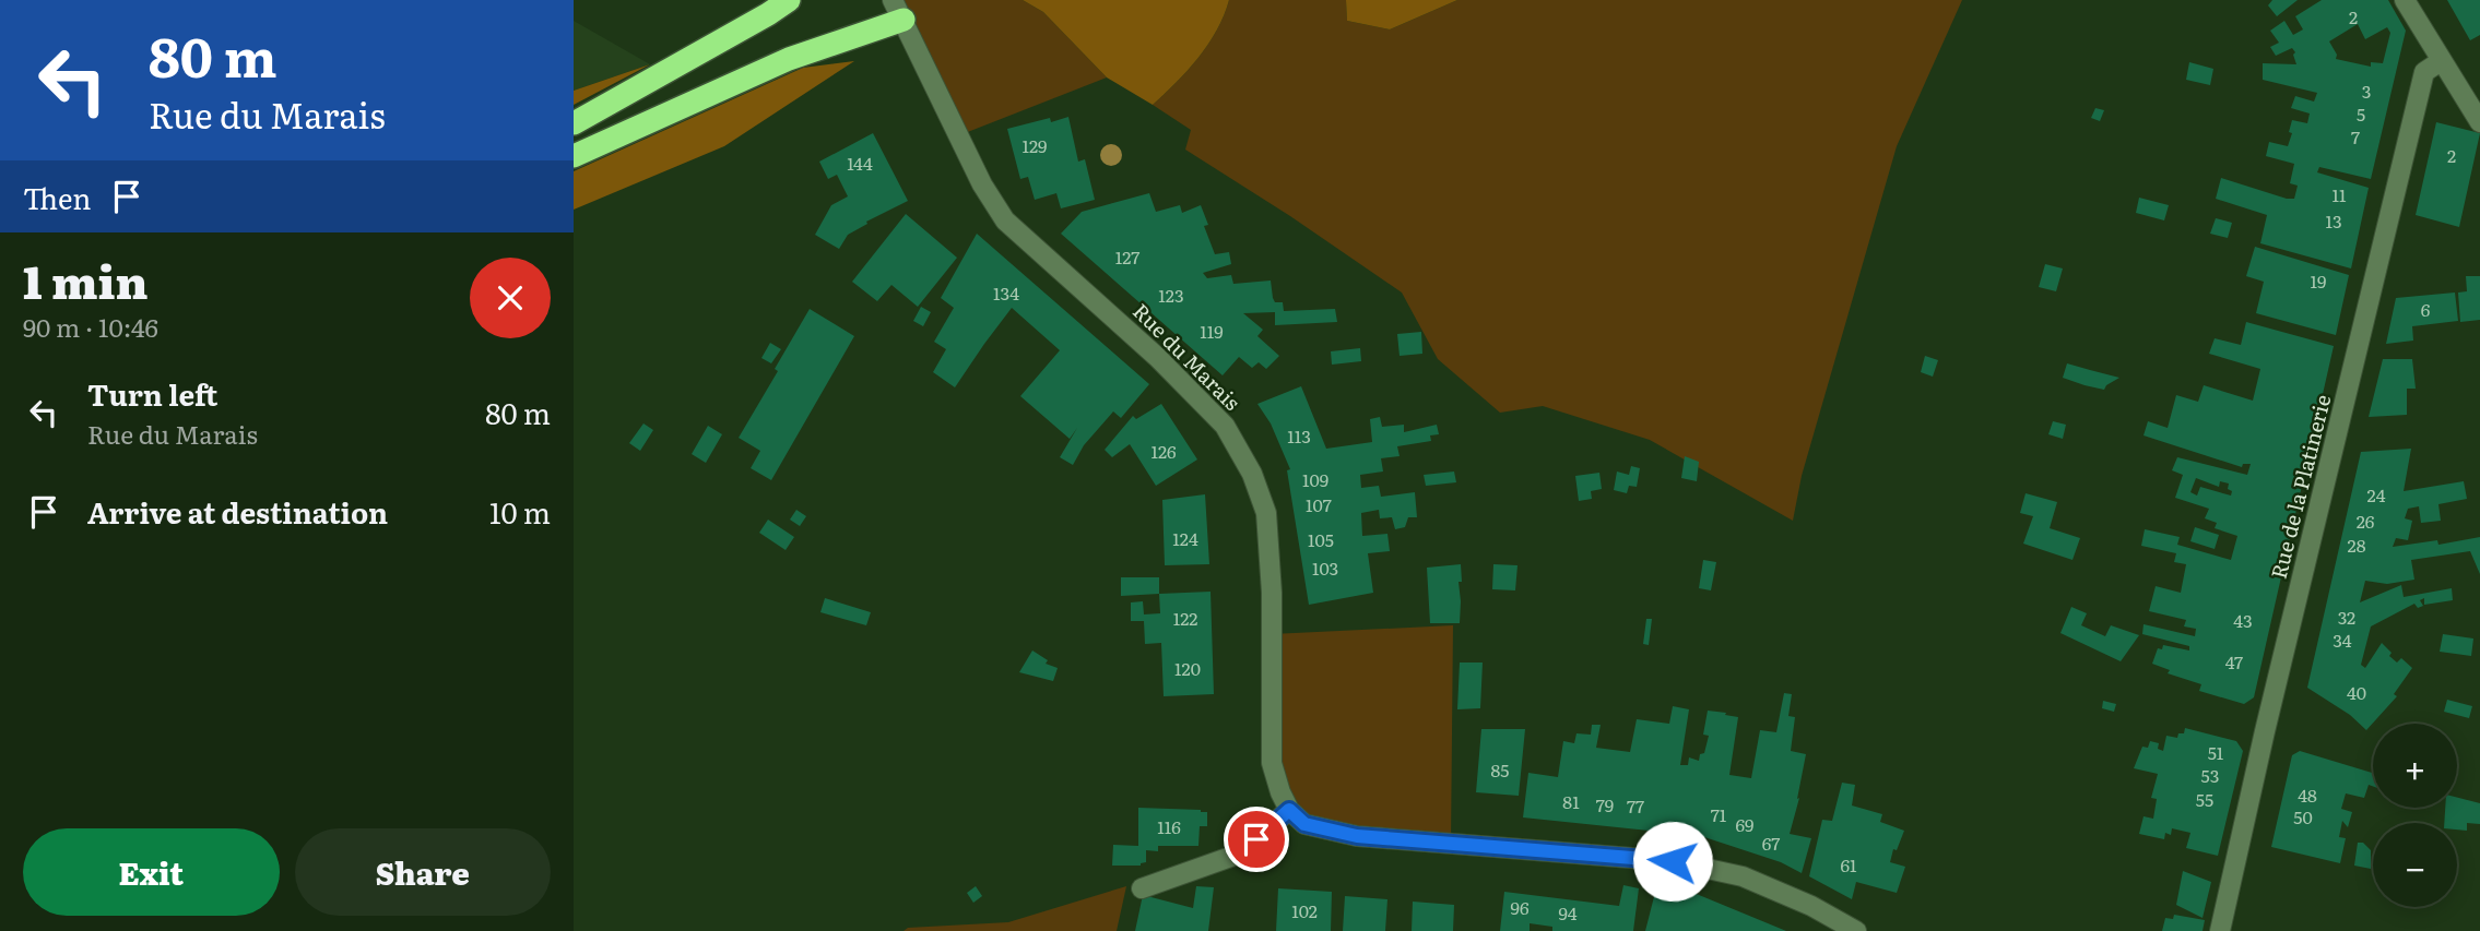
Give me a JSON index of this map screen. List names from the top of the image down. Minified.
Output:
{"streets":{"street":["Rue du Marais","Rue de la Platinerie"]},"house_numbers":["2","3","5","7","129","2","144","11","13","127","19","134","123","6","119","113","126","109","24","107","26","124","105","28","103","32","122","43","34","47","120","40","51","85","53","48","55","81","79","77","71","50","69","116","67","61","96","102","94"],"page":{"turn":["80 m","Rue du Marais"],"then":"Then","heading":["1 min","90 m · 10:46"],"list":[{"name":"Turn left","note":"Rue du Marais","value":"80 m"},{"name":"Arrive at destination","value":"10 m"}],"map_buttons":["+","−"],"buttons":["Exit","Share"]}}
